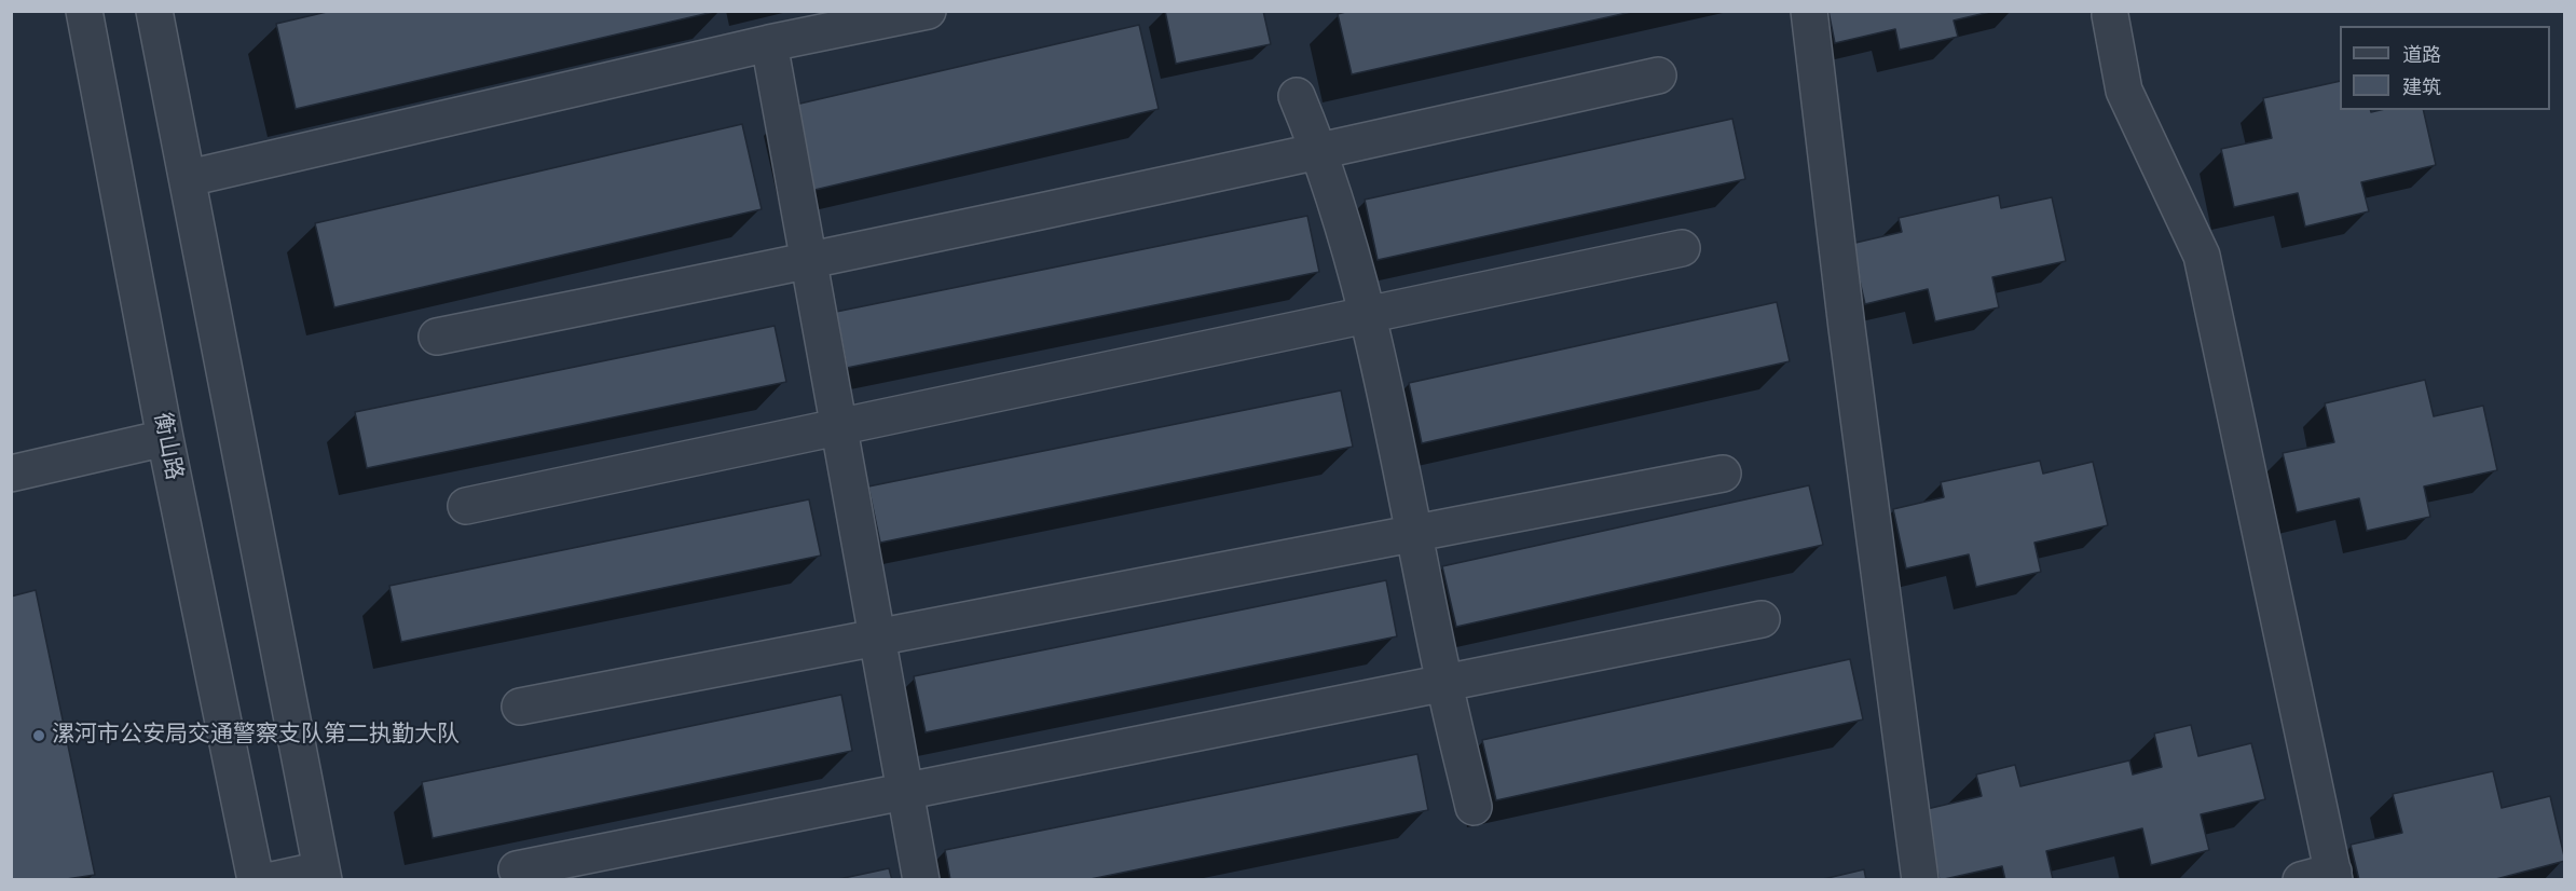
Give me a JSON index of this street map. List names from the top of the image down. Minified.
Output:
{"streets":{"street":["衡山路"]},"places":["漯河市公安局交通警察支队第二执勤大队"],"legend":["道路","建筑"]}
